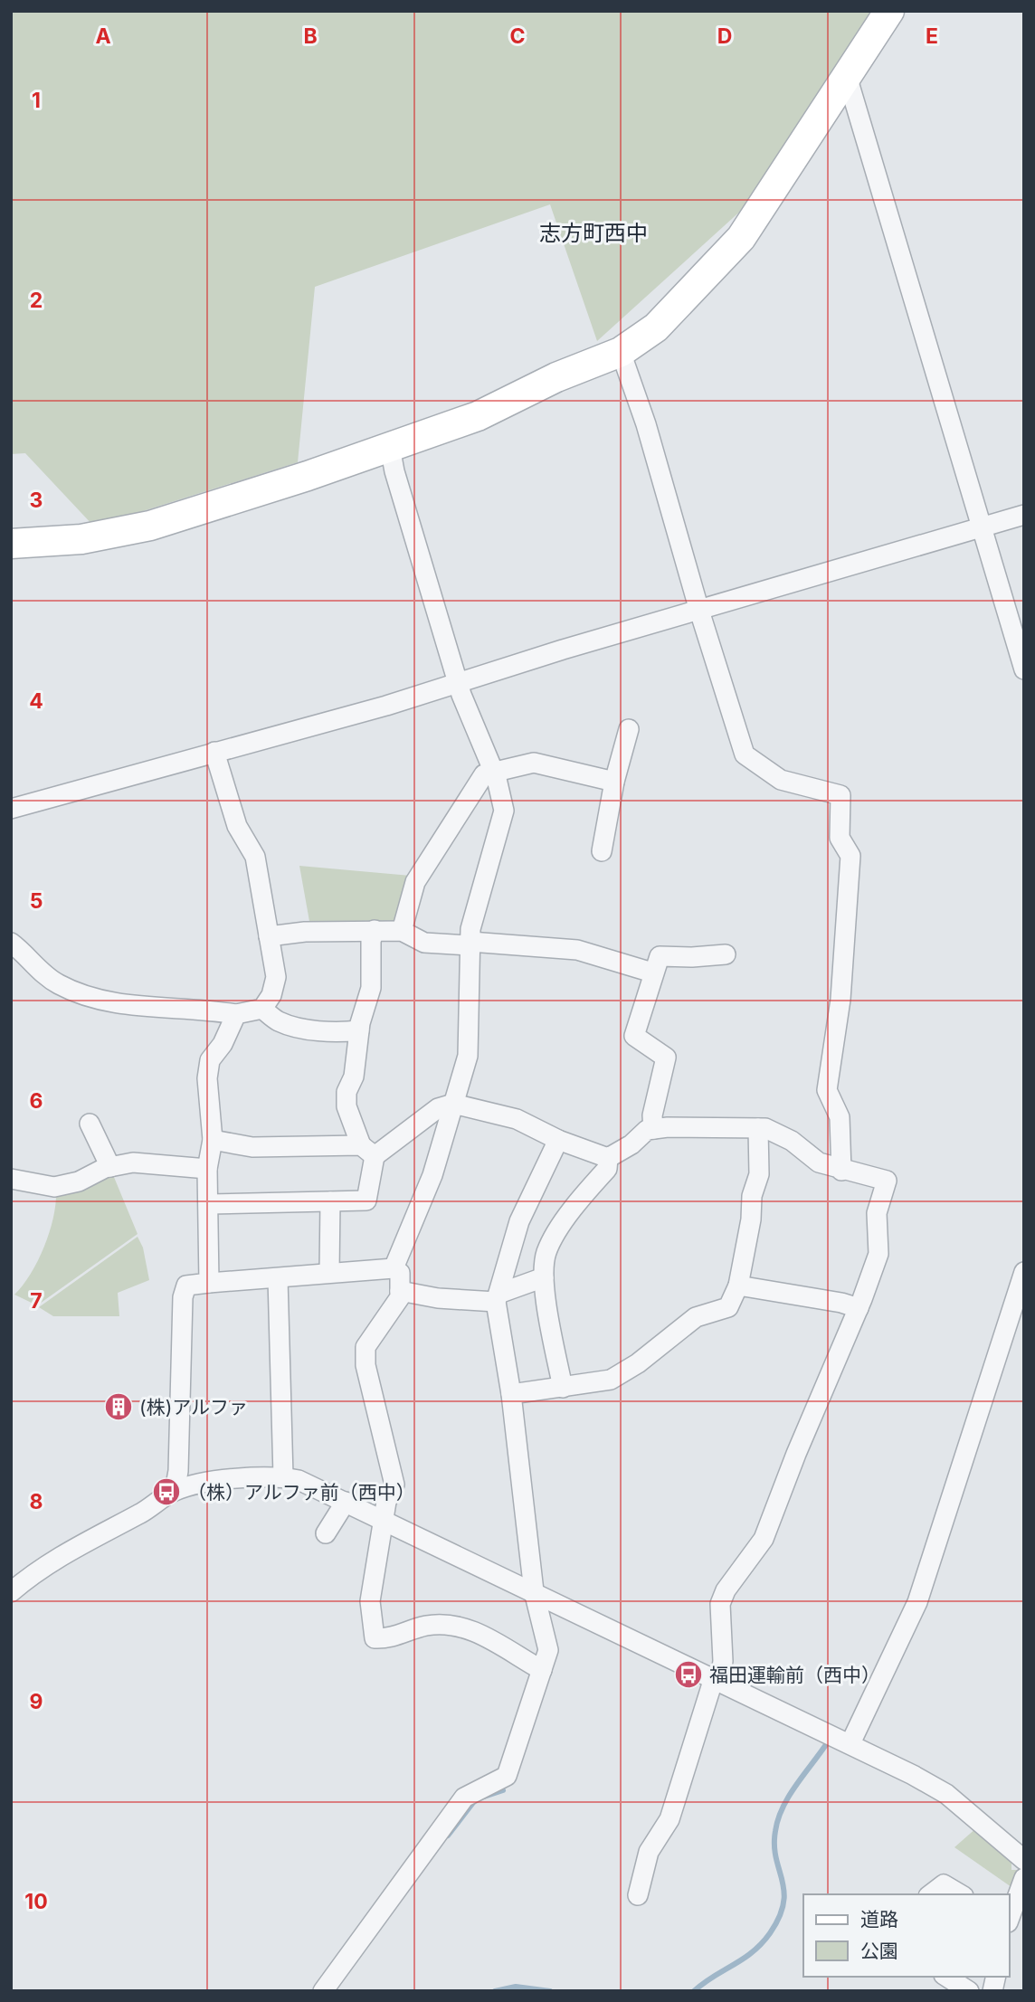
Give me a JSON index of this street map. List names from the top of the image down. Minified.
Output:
{"districts":["志方町西中"],"places":{"building":["(株)アルファ"],"bus stop":["（株）アルファ前（西中）","福田運輸前（西中）"]},"legend":["道路","公園"],"grid":{"columns":["A","B","C","D","E"],"rows":["1","2","3","4","5","6","7","8","9","10"]}}
